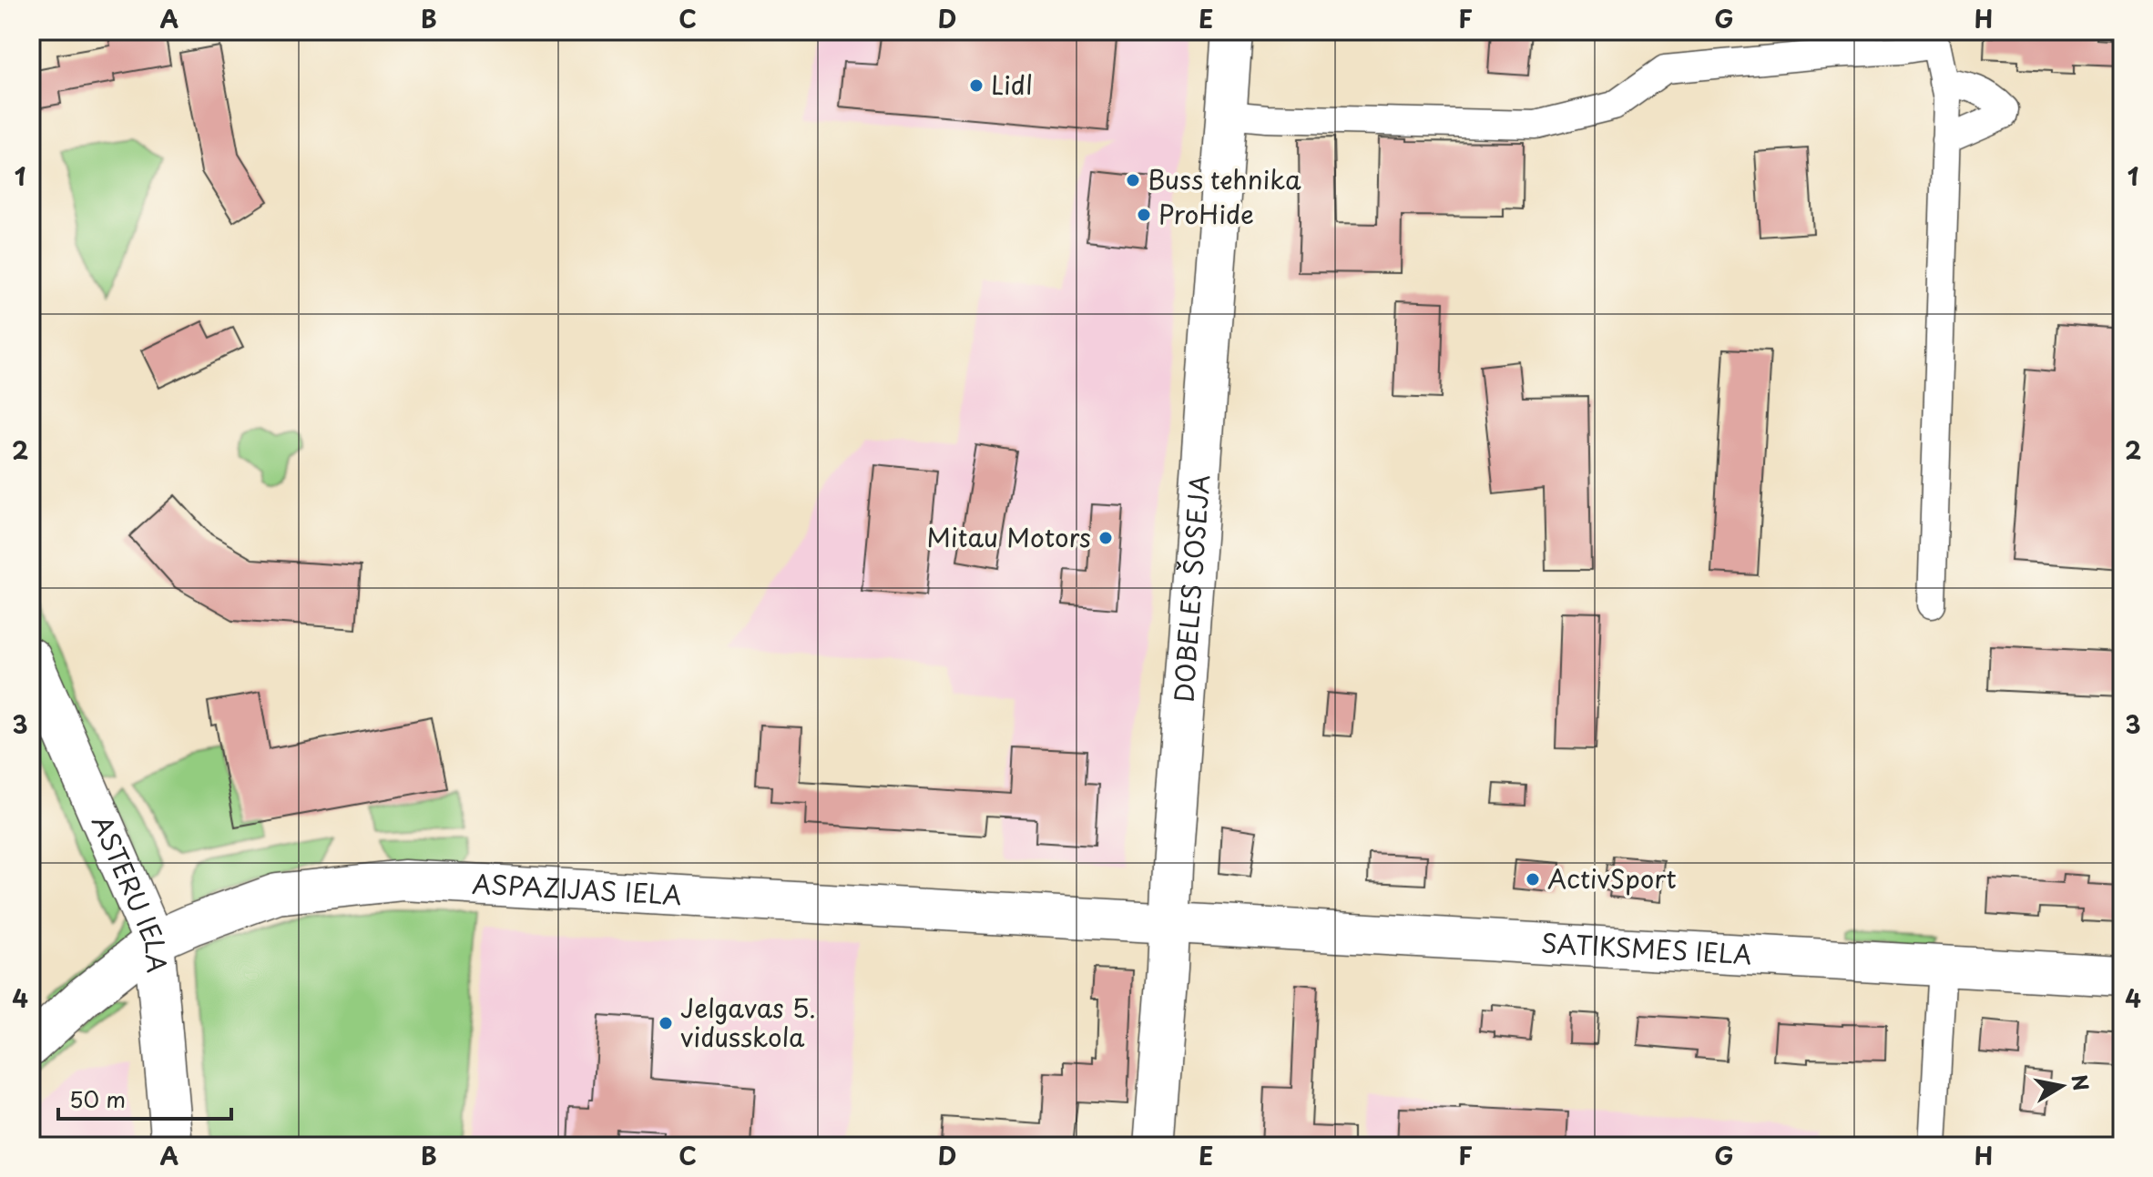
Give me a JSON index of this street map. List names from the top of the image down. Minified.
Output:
{"streets":{"street":["DOBELES ŠOSEJA","ASPAZIJAS IELA","ASTERU IELA","SATIKSMES IELA"]},"crossings":[["DOBELES ŠOSEJA","ASPAZIJAS IELA"],["DOBELES ŠOSEJA","SATIKSMES IELA"],["ASPAZIJAS IELA","ASTERU IELA"],["ASPAZIJAS IELA","SATIKSMES IELA"]],"places":["Lidl","Buss tehnika","ProHide","Mitau Motors","ActivSport","Jelgavas 5. vidusskola"],"scale_bar":"50 m","north":"right","grid":{"columns":["A","B","C","D","E","F","G","H"],"rows":["1","2","3","4"]}}
